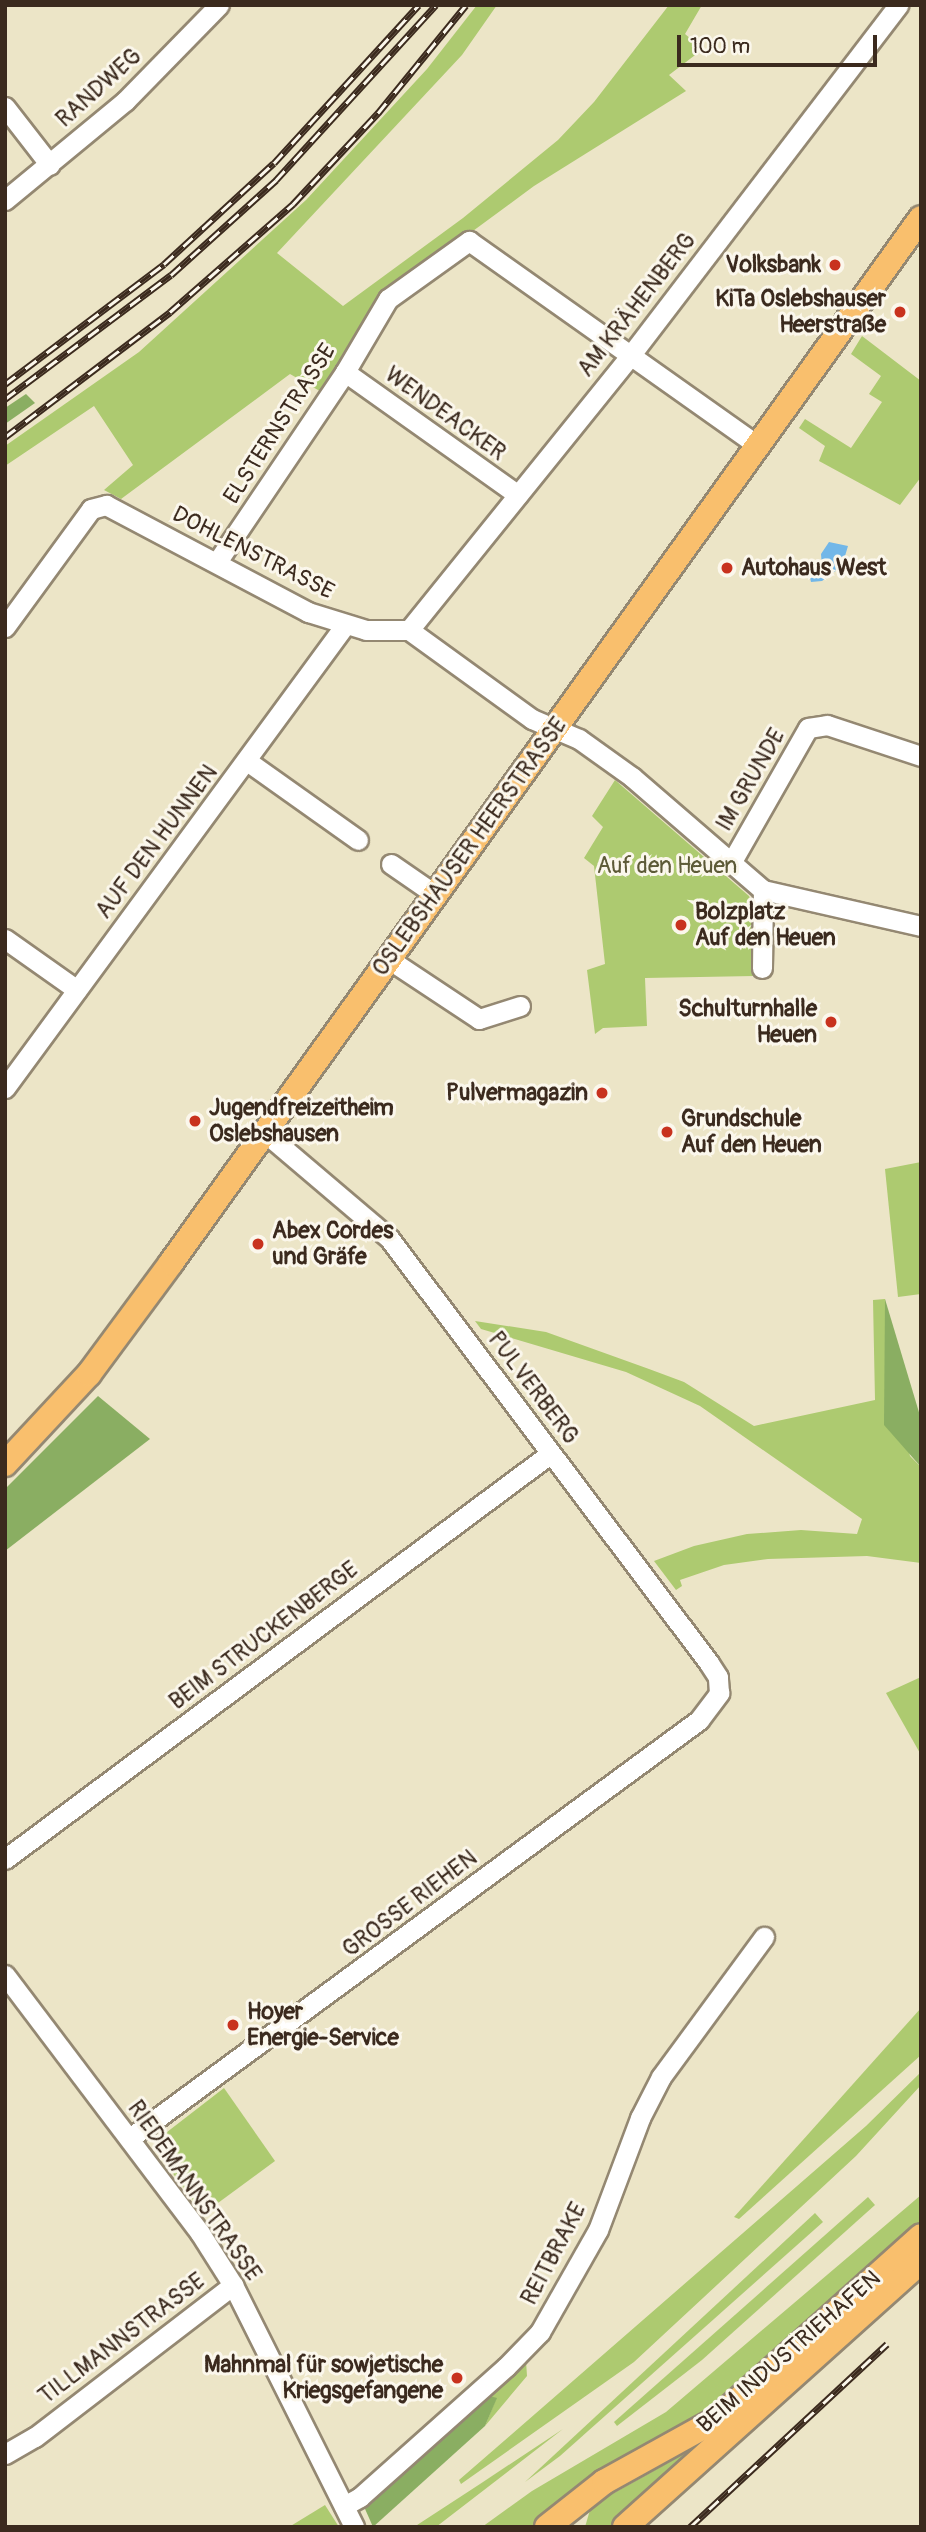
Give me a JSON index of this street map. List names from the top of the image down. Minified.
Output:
{"streets":{"main road":["OSLEBSHAUSER HEERSTRASSE","BEIM INDUSTRIEHAFEN"],"street":["RANDWEG","AM KRÄHENBERG","WENDEACKER","ELSTERNSTRASSE","DOHLENSTRASSE","IM GRUNDE","AUF DEN HUNNEN","PULVERBERG","BEIM STRUCKENBERGE","GROSSE RIEHEN","RIEDEMANNSTRASSE","REITBRAKE","TILLMANNSTRASSE"]},"crossings":[["AM KRÄHENBERG","WENDEACKER"],["AM KRÄHENBERG","ELSTERNSTRASSE"],["AM KRÄHENBERG","DOHLENSTRASSE"],["WENDEACKER","ELSTERNSTRASSE"],["ELSTERNSTRASSE","DOHLENSTRASSE"],["DOHLENSTRASSE","AUF DEN HUNNEN"],["OSLEBSHAUSER HEERSTRASSE","PULVERBERG"],["PULVERBERG","BEIM STRUCKENBERGE"],["PULVERBERG","GROSSE RIEHEN"],["GROSSE RIEHEN","RIEDEMANNSTRASSE"],["RIEDEMANNSTRASSE","REITBRAKE"],["RIEDEMANNSTRASSE","TILLMANNSTRASSE"]],"parks":["Auf den Heuen"],"places":["Volksbank","KiTa Oslebshauser Heerstraße","Autohaus West","Bolzplatz Auf den Heuen","Schulturnhalle Heuen","Pulvermagazin","Jugendfreizeitheim Oslebshausen","Grundschule Auf den Heuen","Abex Cordes und Gräfe","Hoyer Energie-Service","Mahnmal für sowjetische Kriegsgefangene"],"scale_bar":"100 m"}
